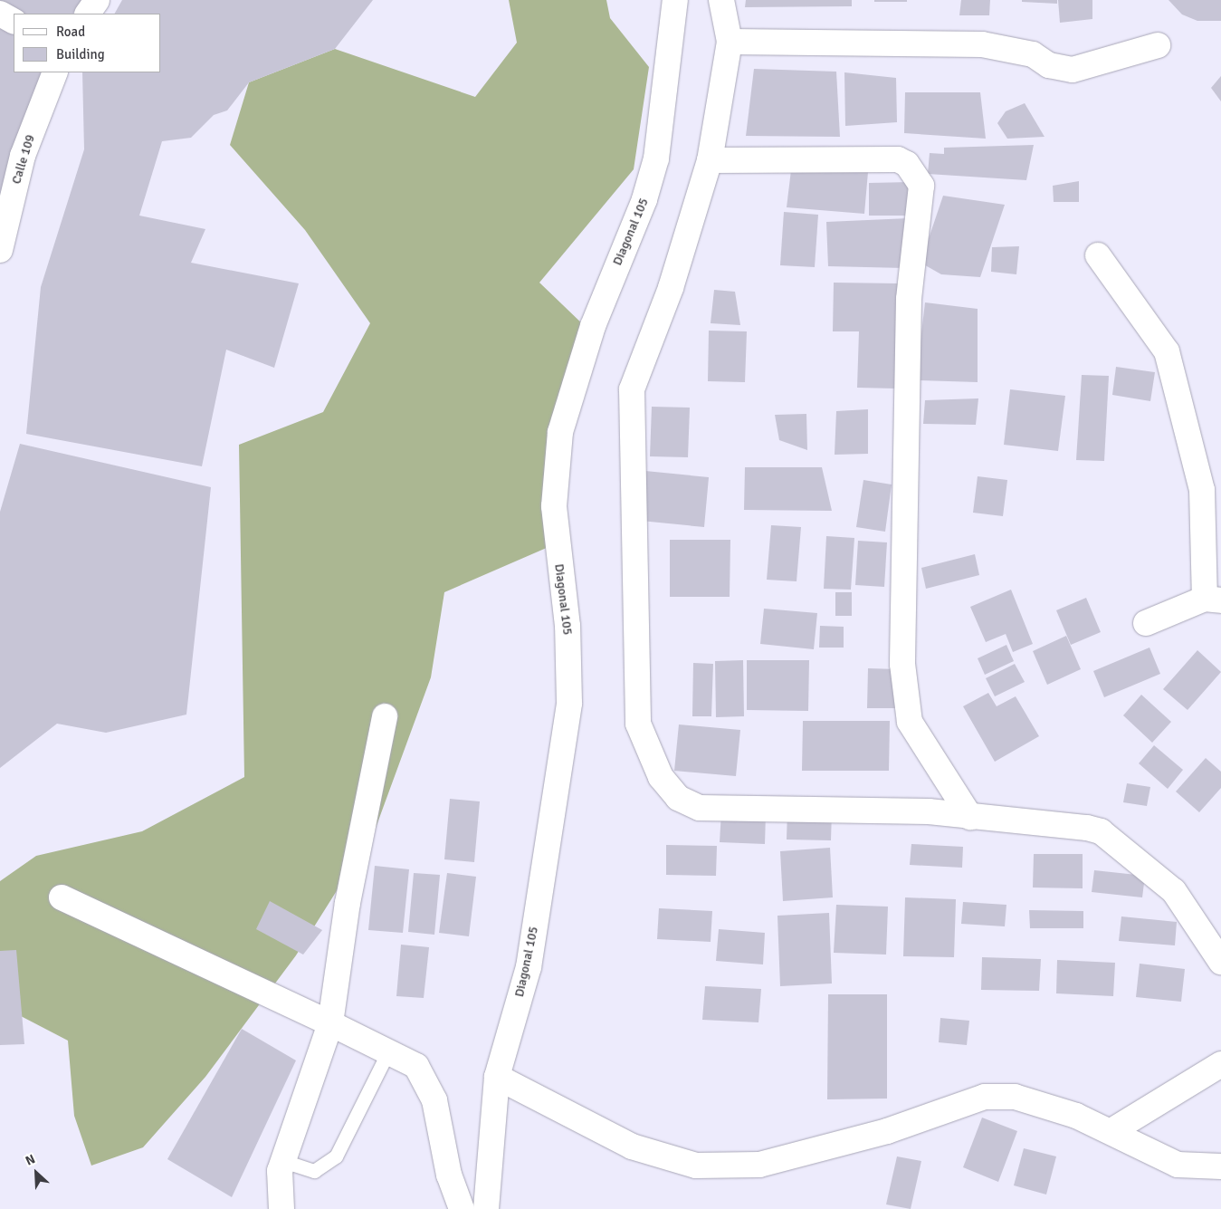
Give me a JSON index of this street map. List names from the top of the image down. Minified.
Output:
{"streets":{"street":["Calle 109","Diagonal 105"]},"legend":["Road","Building"],"north":"top left"}
